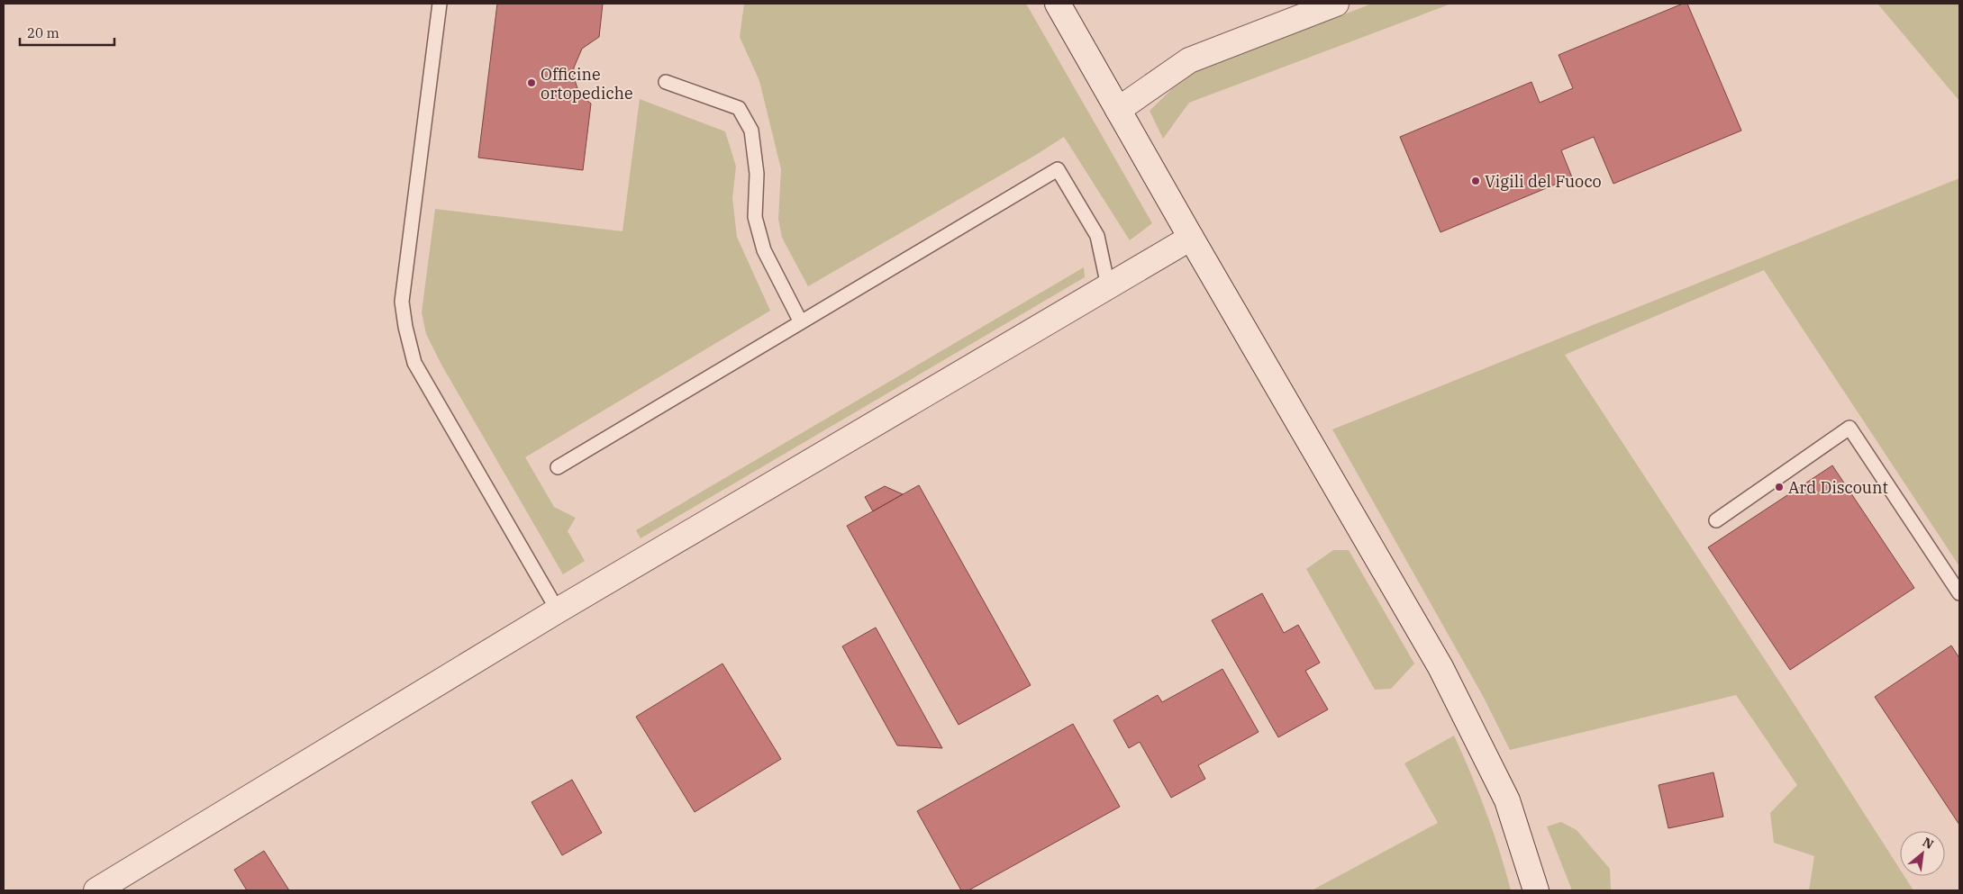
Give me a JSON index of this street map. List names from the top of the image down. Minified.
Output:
{"places":["Officine ortopediche","Vigili del Fuoco","Ard Discount"],"scale_bar":"20 m","north":"top right"}
